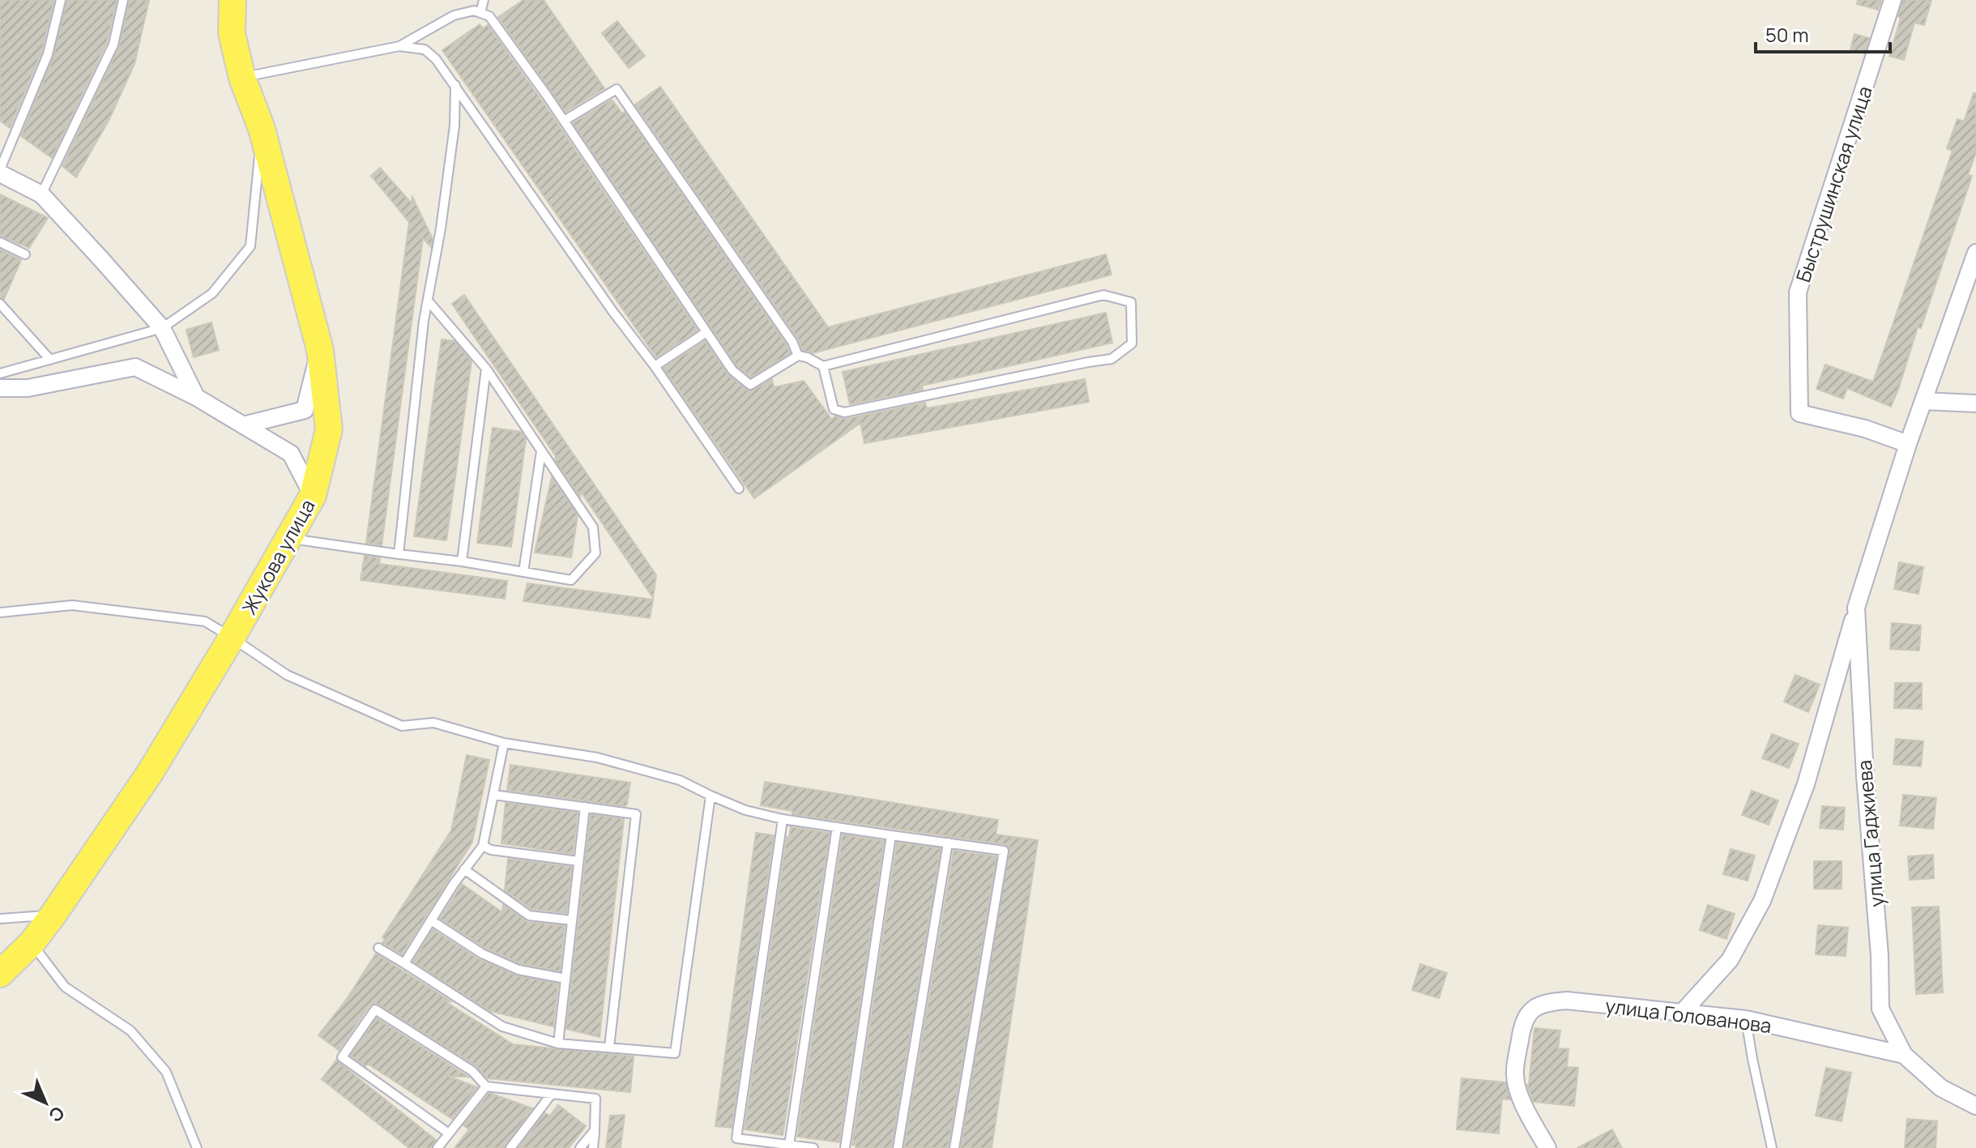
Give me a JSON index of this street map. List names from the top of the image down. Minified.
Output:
{"streets":{"main road":["Жукова улица"],"street":["Быструшинская улица","улица Гаджиева","улица Голованова"]},"crossings":[["Быструшинская улица","улица Гаджиева"],["улица Гаджиева","улица Голованова"]],"scale_bar":"50 m","north":"bottom right"}
